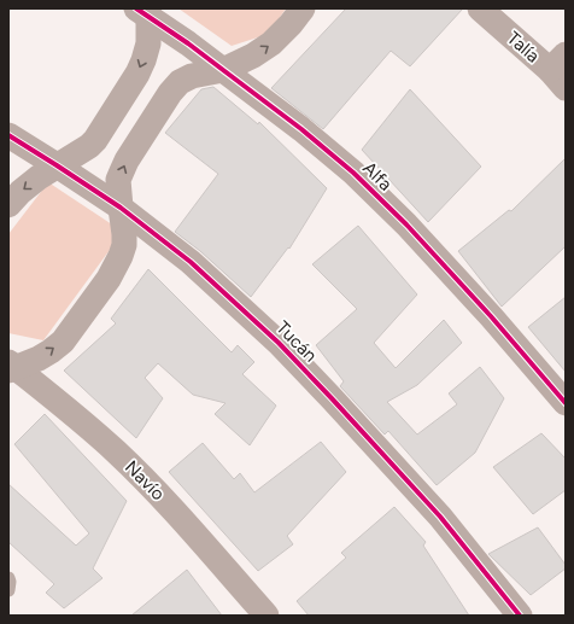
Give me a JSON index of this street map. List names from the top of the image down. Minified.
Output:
{"streets":{"street":["Talía","Alfa","Tucán","Navío"]}}
